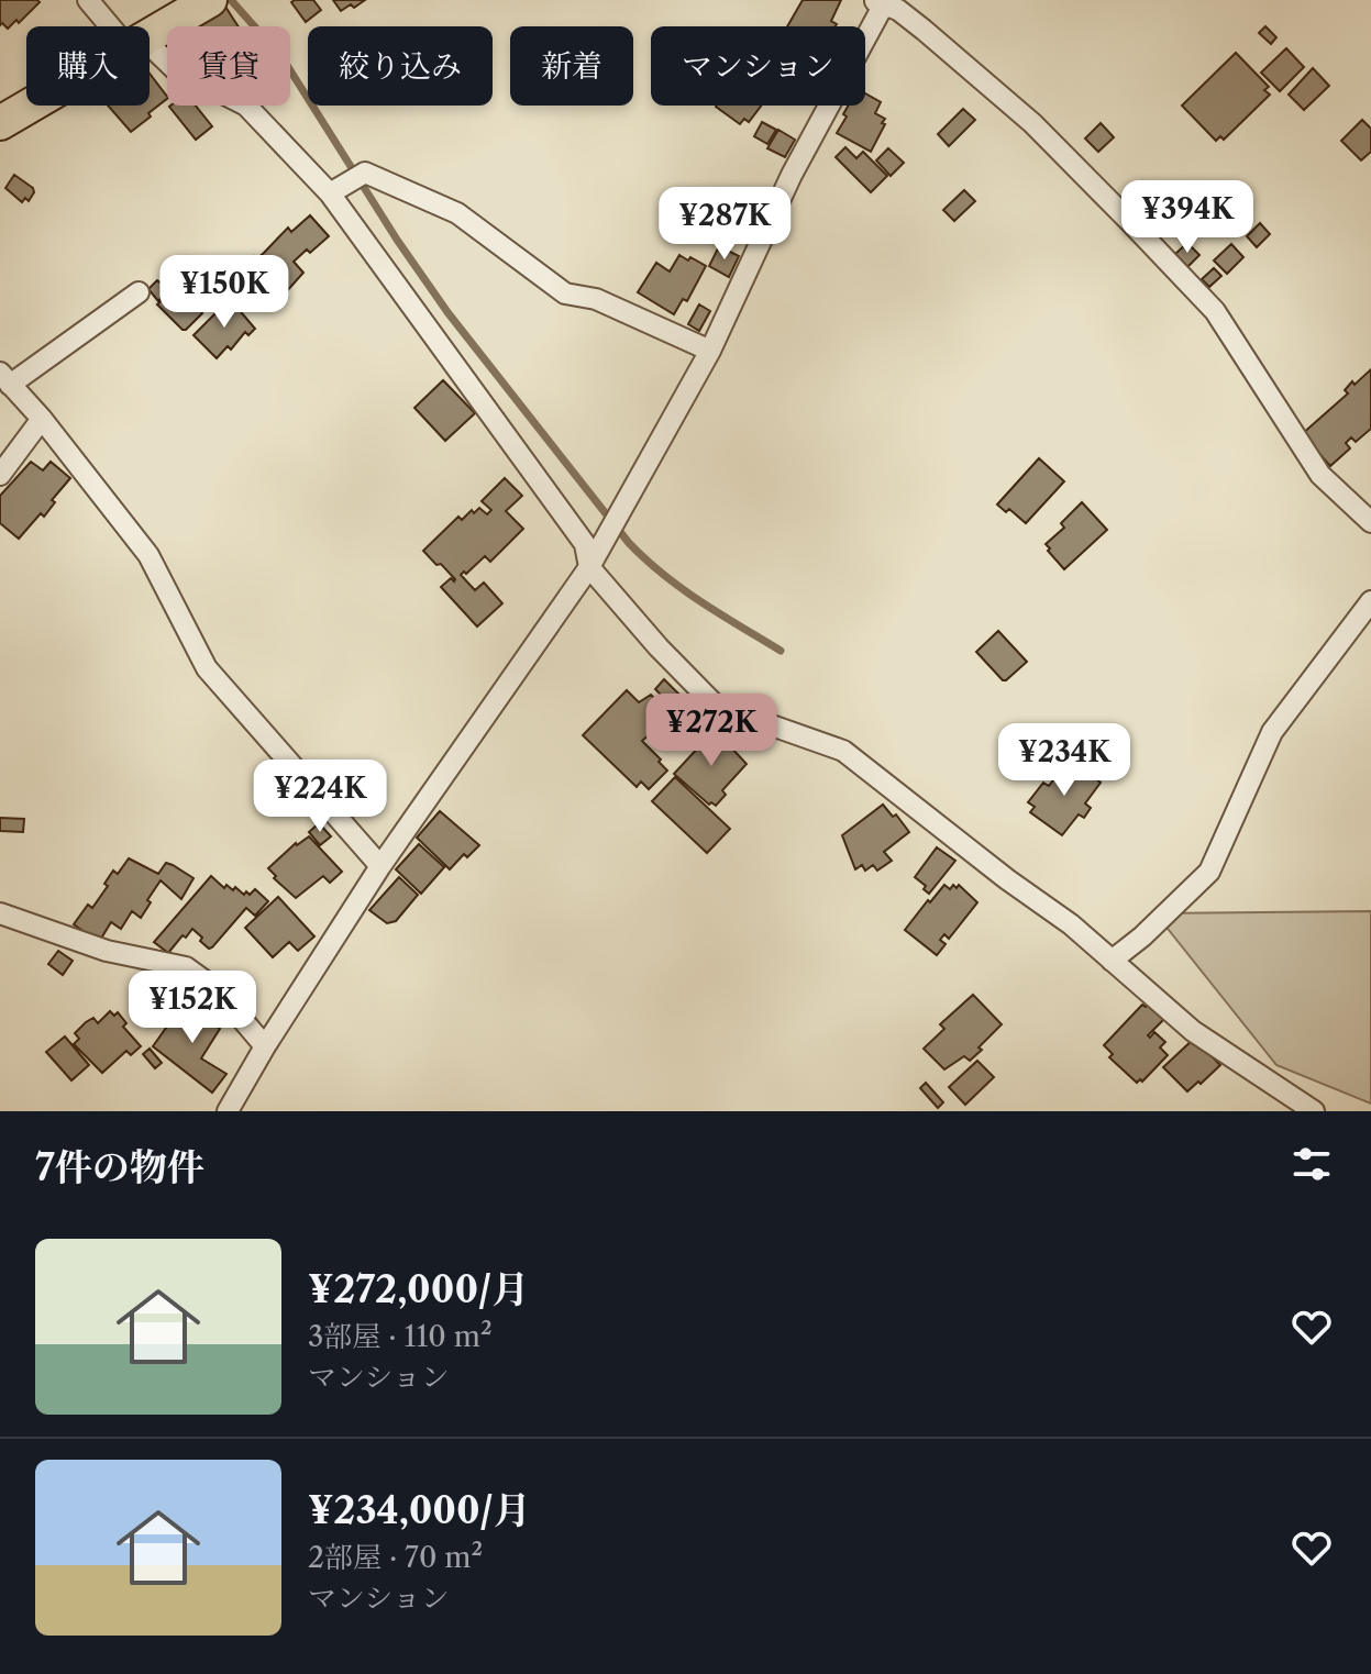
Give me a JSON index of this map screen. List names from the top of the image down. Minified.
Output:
{"page":{"chip":["購入","賃貸","絞り込み","新着","マンション"],"price":["¥394K","¥287K","¥150K","¥272K","¥234K","¥224K","¥152K"],"heading":"7件の物件","list":[{"name":"¥272,000/月","note":"3部屋 · 110 m² · マンション"},{"name":"¥234,000/月","note":"2部屋 · 70 m² · マンション"}]}}
